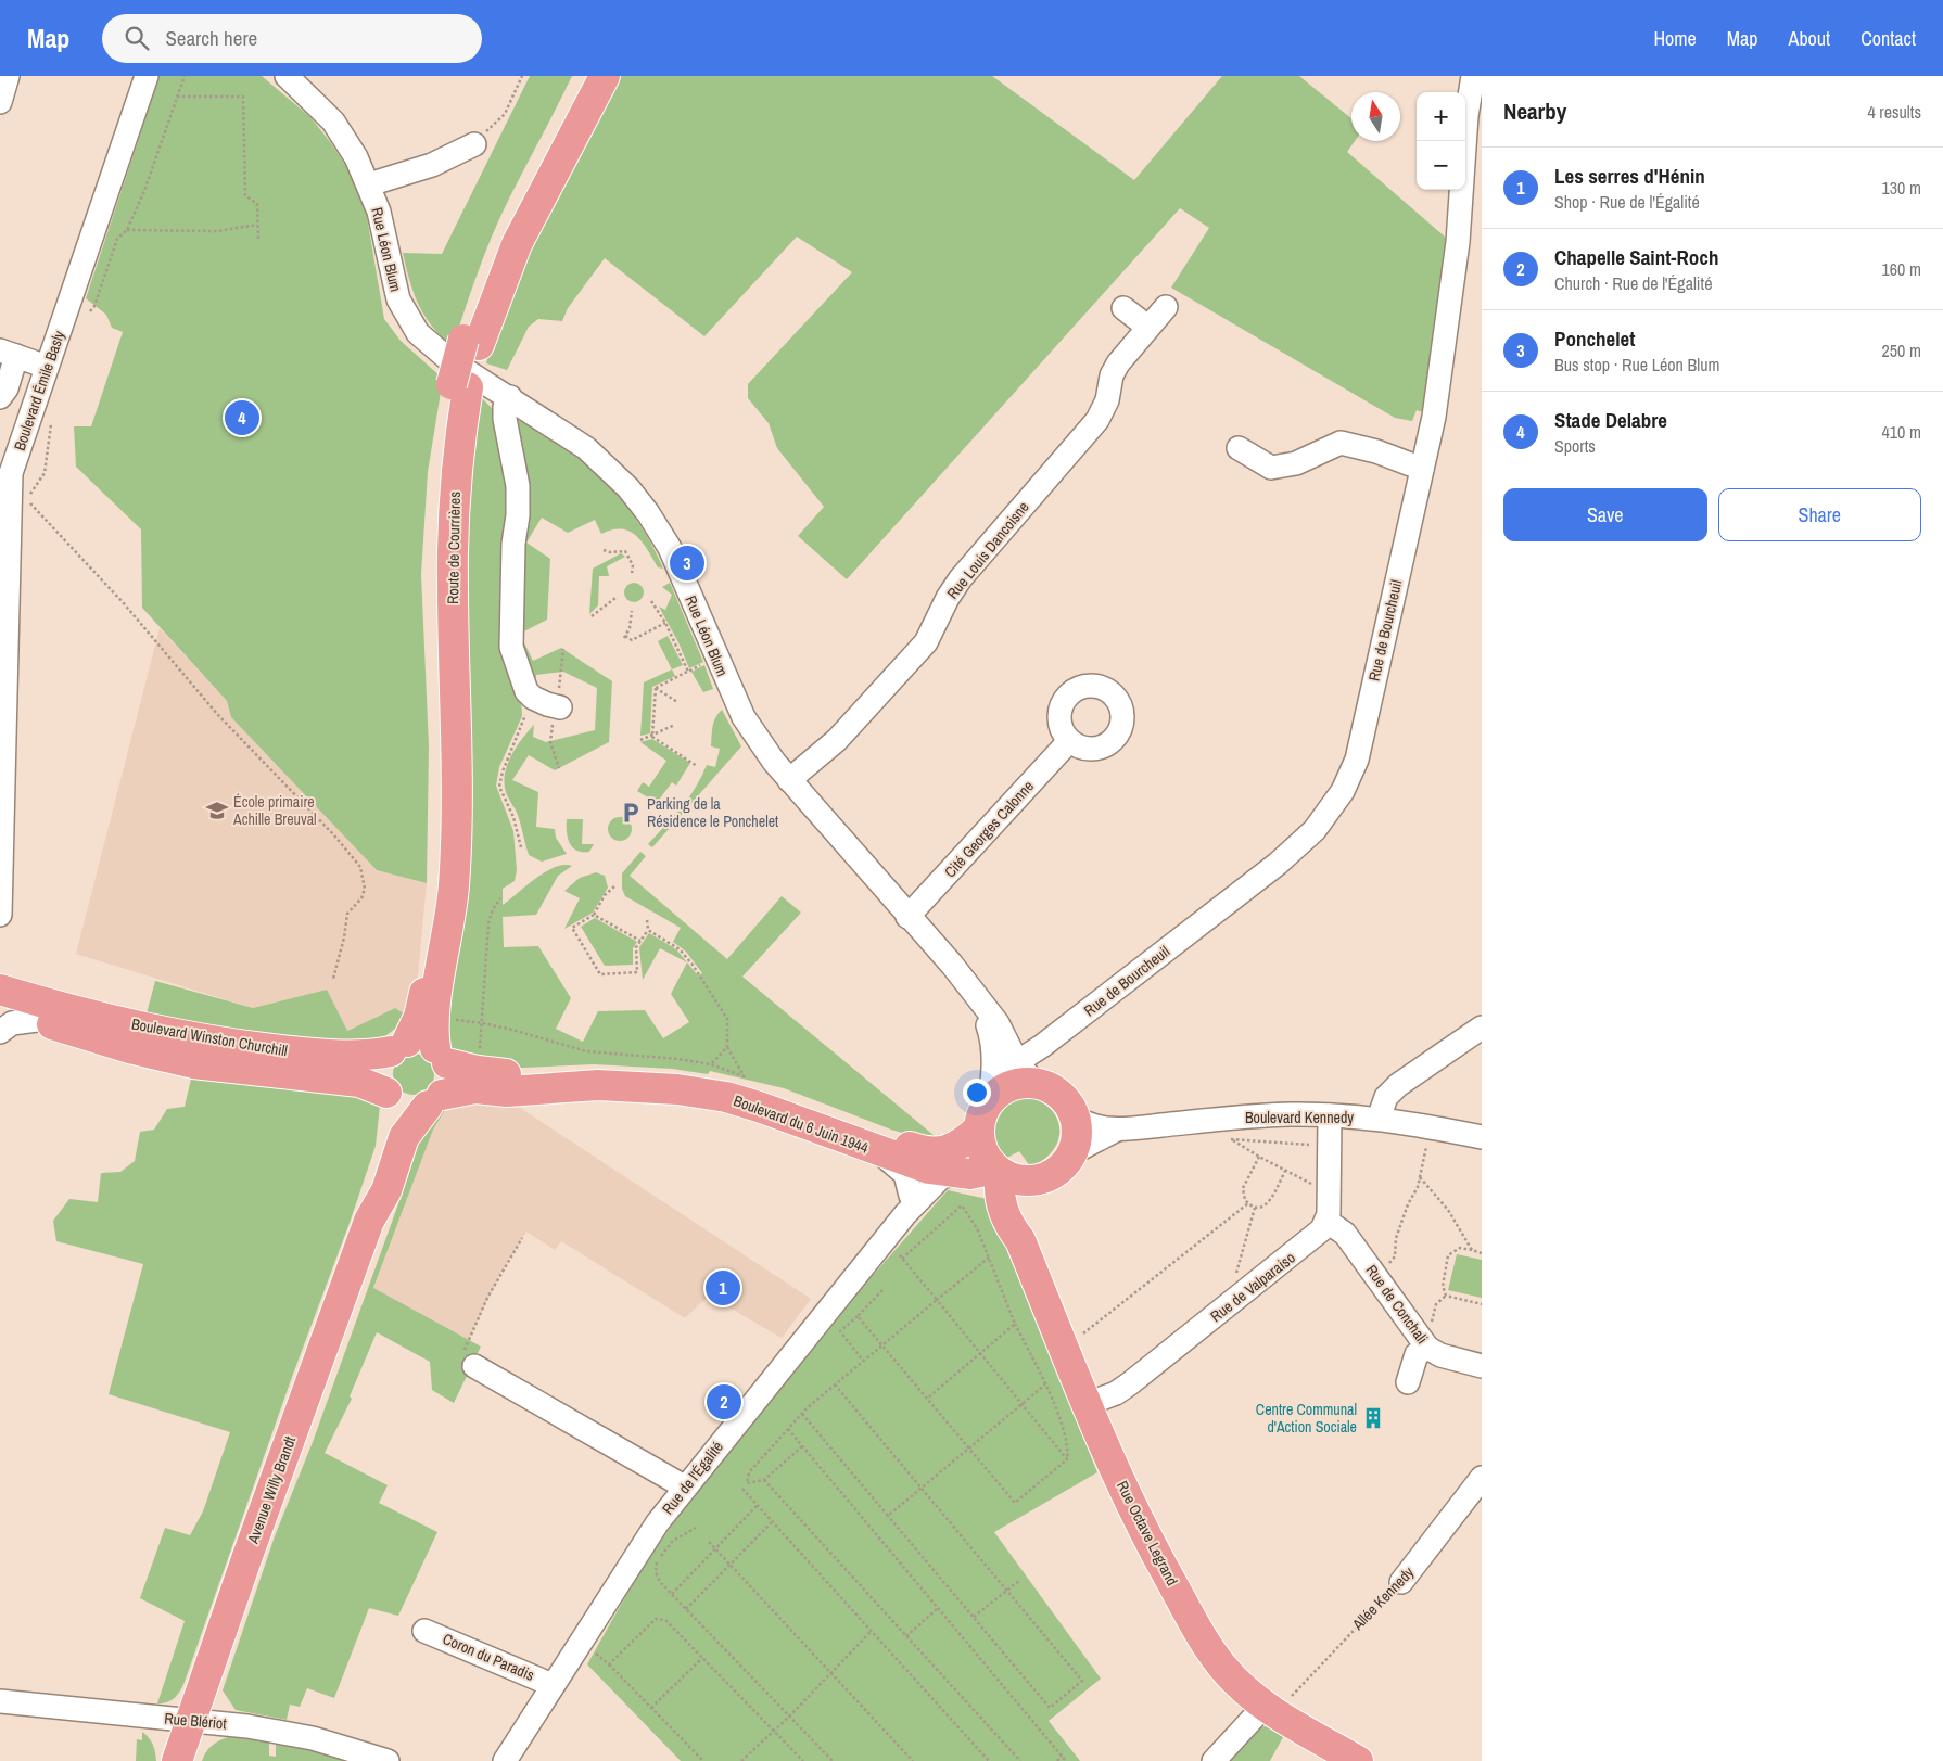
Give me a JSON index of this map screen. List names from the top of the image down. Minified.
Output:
{"streets":{"main road":["Route de Courrières","Boulevard Winston Churchill","Boulevard du 6 Juin 1944","Avenue Willy Brandt","Rue Octave Legrand"],"street":["Rue Léon Blum","Boulevard Émile Basly","Rue Louis Dancoisne","Rue de Bourcheuil","Cité Georges Calonne","Boulevard Kennedy","Rue de Valparaiso","Rue de Conchali","Rue de l'Égalité","Allée Kennedy","Coron du Paradis","Rue Blériot"]},"crossings":[["Rue Léon Blum","Rue Louis Dancoisne"],["Rue Léon Blum","Rue de Bourcheuil"],["Rue Léon Blum","Cité Georges Calonne"],["Rue Léon Blum","Boulevard Kennedy"],["Rue Léon Blum","Boulevard du 6 Juin 1944"],["Rue Léon Blum","Rue Octave Legrand"],["Route de Courrières","Boulevard Winston Churchill"],["Route de Courrières","Boulevard du 6 Juin 1944"],["Route de Courrières","Avenue Willy Brandt"],["Rue de Bourcheuil","Boulevard Kennedy"],["Rue de Bourcheuil","Boulevard du 6 Juin 1944"],["Rue de Bourcheuil","Rue Octave Legrand"],["Boulevard Winston Churchill","Boulevard du 6 Juin 1944"],["Boulevard Winston Churchill","Avenue Willy Brandt"],["Boulevard Kennedy","Boulevard du 6 Juin 1944"],["Boulevard Kennedy","Rue Octave Legrand"],["Boulevard du 6 Juin 1944","Rue de l'Égalité"],["Boulevard du 6 Juin 1944","Avenue Willy Brandt"],["Boulevard du 6 Juin 1944","Rue Octave Legrand"],["Rue de Valparaiso","Rue de Conchali"],["Rue de Valparaiso","Rue Octave Legrand"],["Rue de l'Égalité","Coron du Paradis"],["Avenue Willy Brandt","Rue Blériot"],["Rue Octave Legrand","Allée Kennedy"]],"places":{"school or university":["École primaire Achille Breuval"],"parking":["Parking de la Résidence le Ponchelet"],"building":["Centre Communal d'Action Sociale"]},"north":"top","page":{"header":"Map","search":"Search here","nav":["Home","Map","About","Contact"],"heading":["Nearby","4 results"],"map_buttons":["+","−"],"list":[{"mark":"1","name":"Les serres d'Hénin","note":"Shop · Rue de l'Égalité","value":"130 m"},{"mark":"2","name":"Chapelle Saint-Roch","note":"Church · Rue de l'Égalité","value":"160 m"},{"mark":"3","name":"Ponchelet","note":"Bus stop · Rue Léon Blum","value":"250 m"},{"mark":"4","name":"Stade Delabre","note":"Sports","value":"410 m"}],"pins":["4","3","1","2"],"buttons":["Save","Share"]}}
